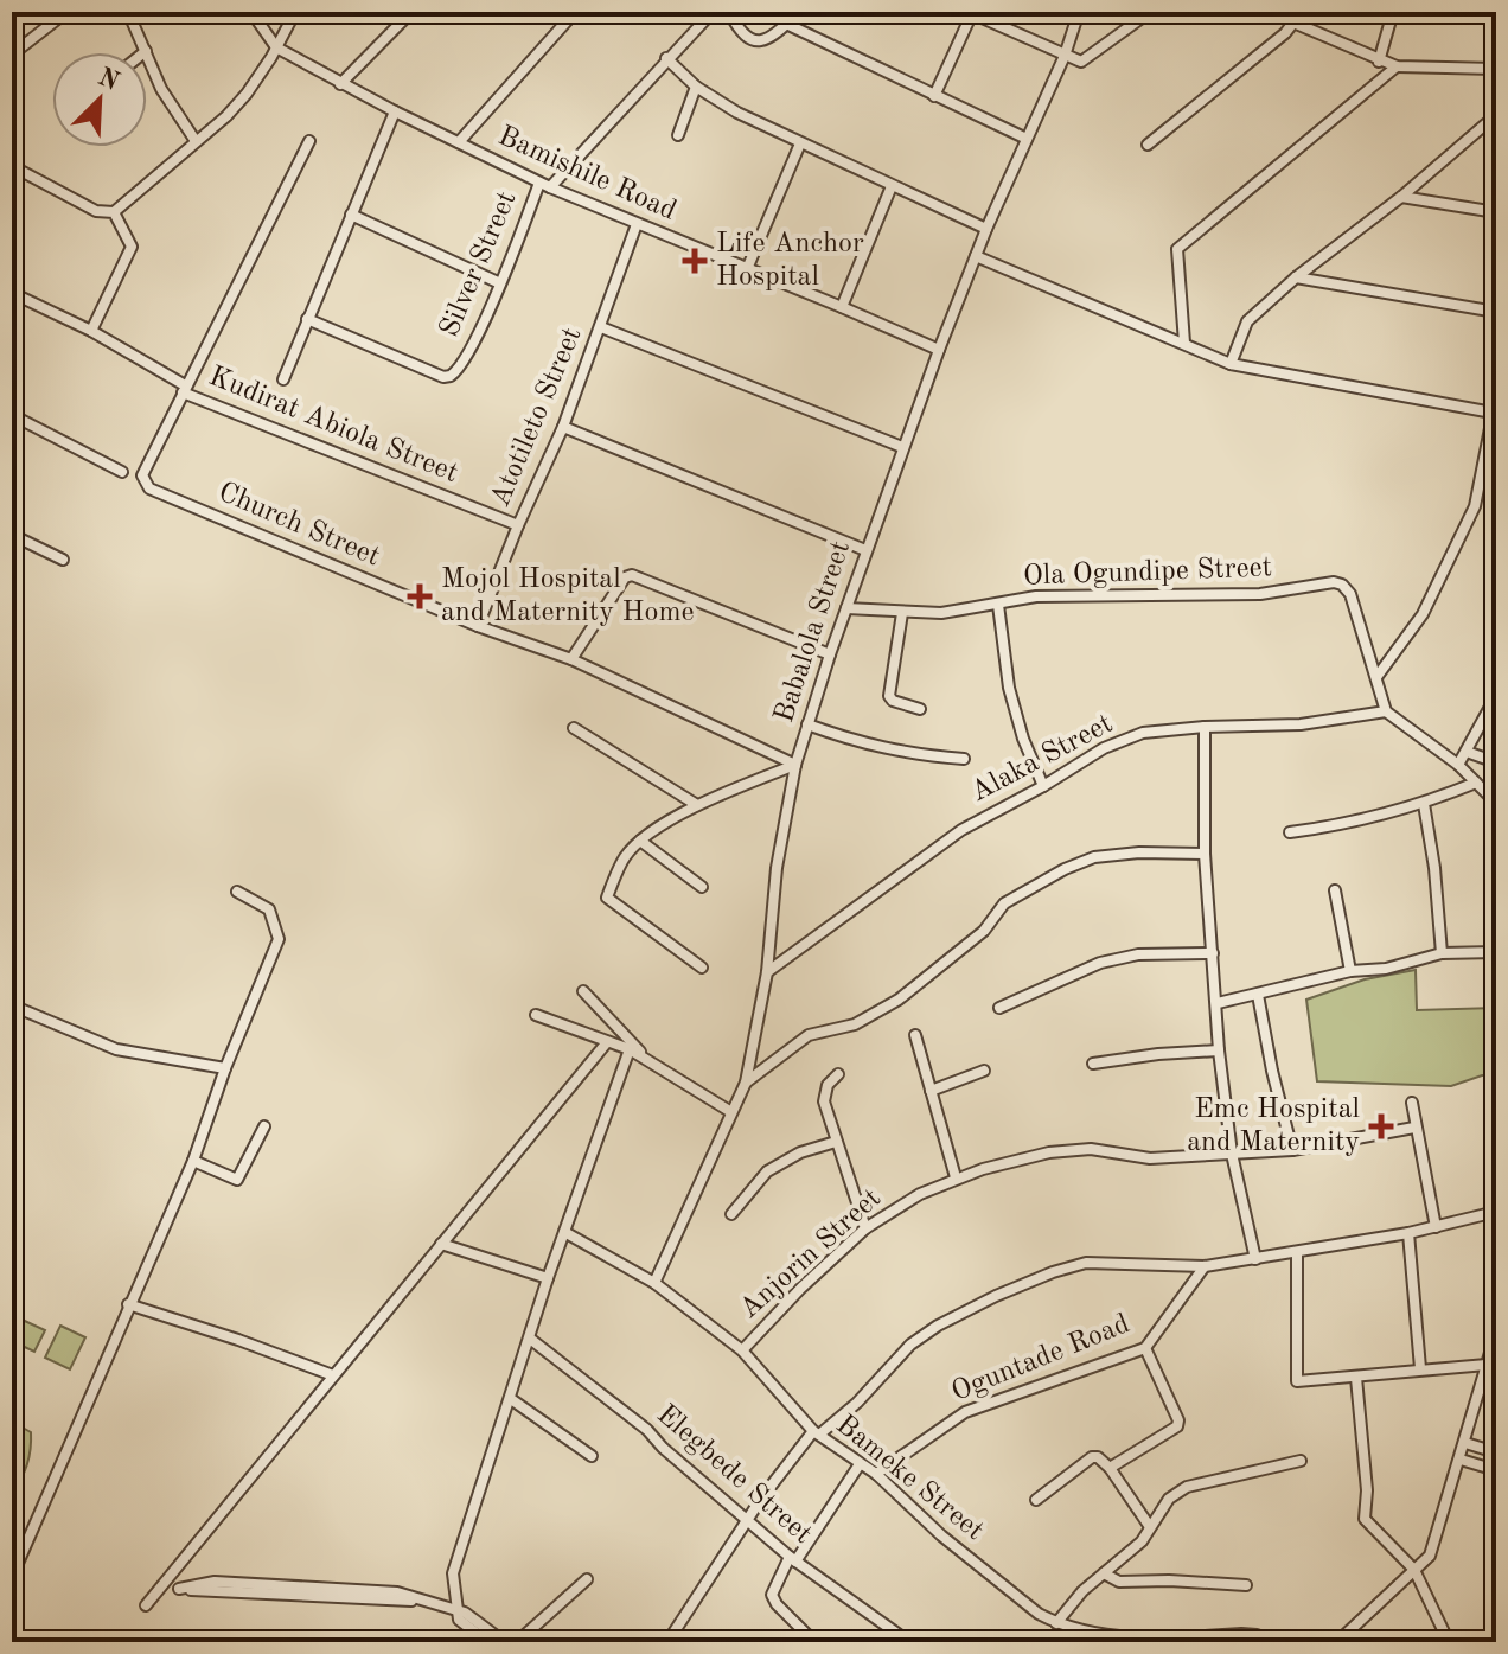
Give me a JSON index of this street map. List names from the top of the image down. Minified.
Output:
{"streets":{"street":["Bamishile Road","Silver Street","Atotileto Street","Kudirat Abiola Street","Church Street","Ola Ogundipe Street","Babalola Street","Alaka Street","Anjorin Street","Oguntade Road","Elegbede Street","Bameke Street"]},"crossings":[["Bamishile Road","Silver Street"],["Bamishile Road","Atotileto Street"],["Bamishile Road","Babalola Street"],["Atotileto Street","Kudirat Abiola Street"],["Atotileto Street","Church Street"],["Kudirat Abiola Street","Church Street"],["Church Street","Babalola Street"],["Ola Ogundipe Street","Babalola Street"],["Ola Ogundipe Street","Alaka Street"],["Babalola Street","Alaka Street"],["Babalola Street","Bameke Street"],["Anjorin Street","Bameke Street"],["Oguntade Road","Bameke Street"]],"places":{"health":["Life Anchor Hospital","Mojol Hospital and Maternity Home","Emc Hospital and Maternity"]},"north":"top right"}
